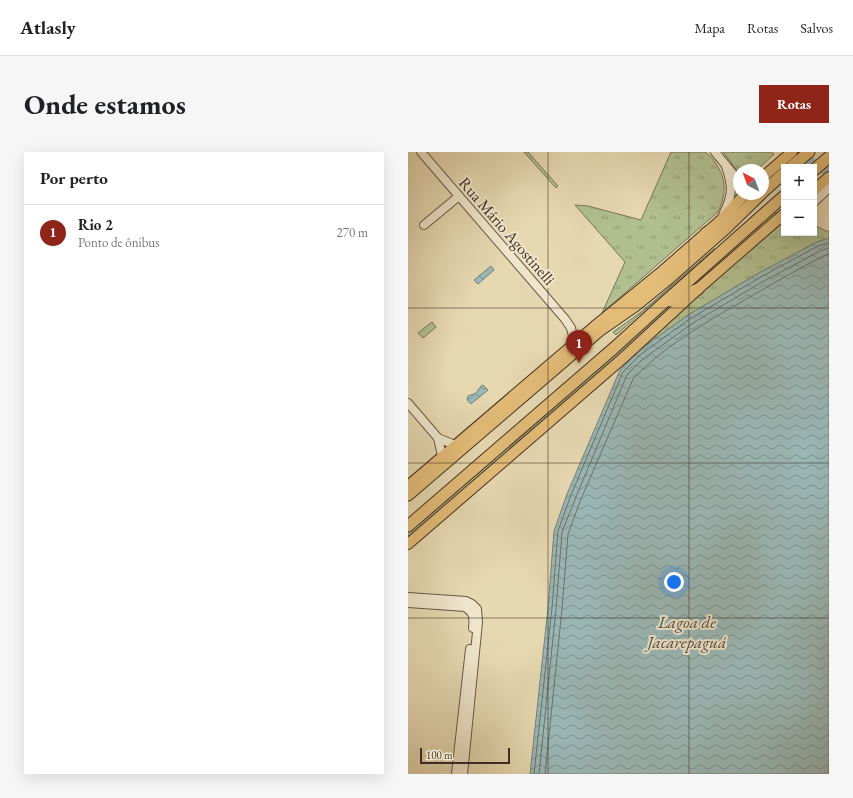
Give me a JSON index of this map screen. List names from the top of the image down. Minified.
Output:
{"streets":{"street":["Rua Mário Agostinelli"]},"water":["Lagoa de Jacarepaguá"],"scale_bar":"100 m","north":"top left","page":{"header":"Atlasly","nav":["Mapa","Rotas","Salvos"],"buttons":"Rotas","title":"Onde estamos","heading":"Por perto","map_buttons":["+","−"],"list":[{"mark":"1","name":"Rio 2","note":"Ponto de ônibus","value":"270 m"}],"pins":"1","scale":"100 m"}}
